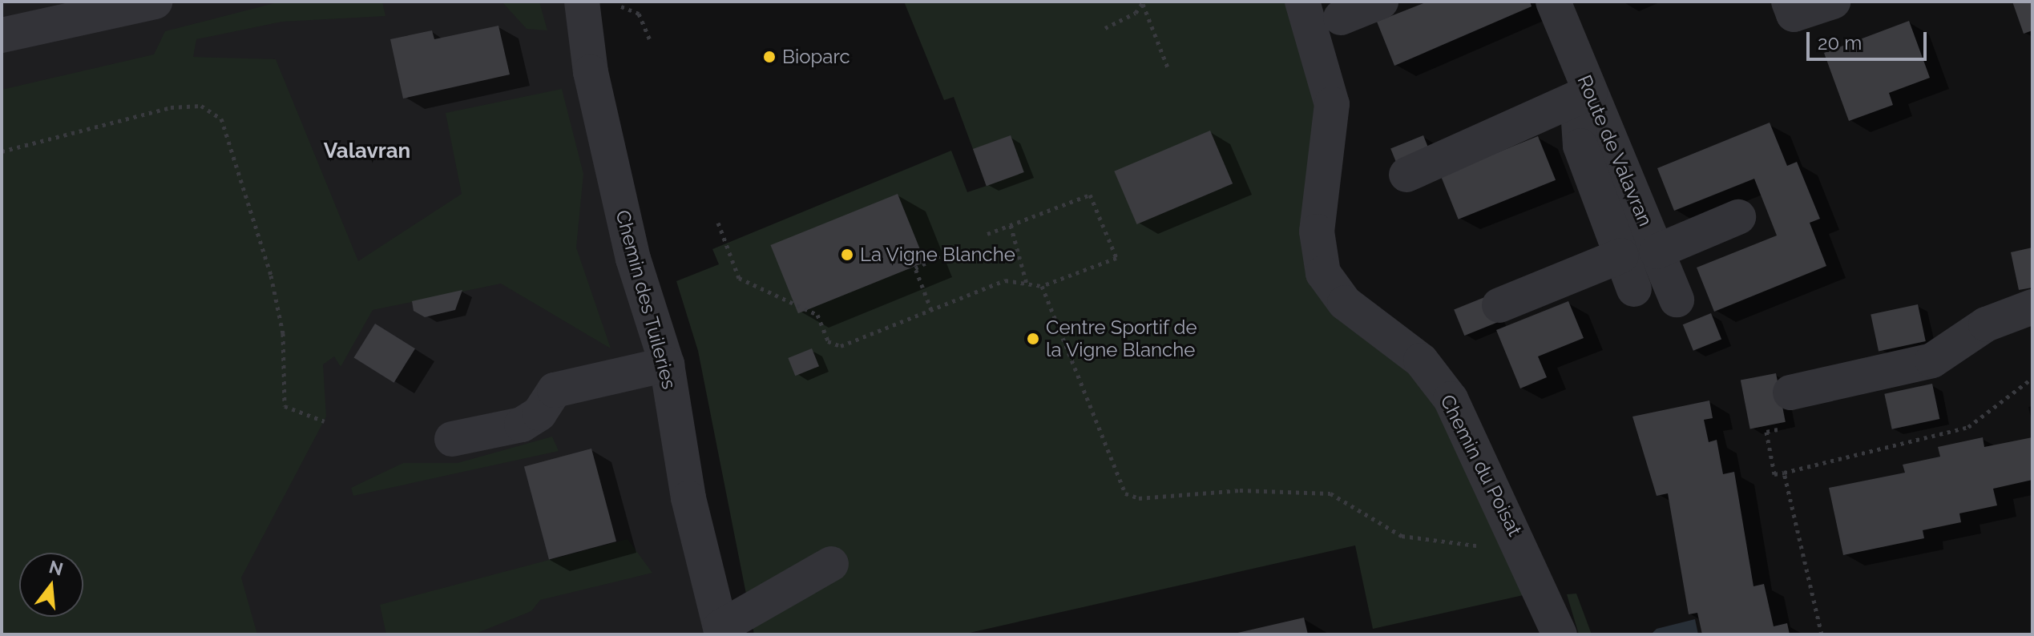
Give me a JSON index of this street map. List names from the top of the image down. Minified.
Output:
{"streets":{"street":["Route de Valavran","Chemin des Tuileries","Chemin du Poisat"]},"districts":["Valavran"],"places":["Bioparc","La Vigne Blanche","Centre Sportif de la Vigne Blanche"],"scale_bar":"20 m","north":"top"}
